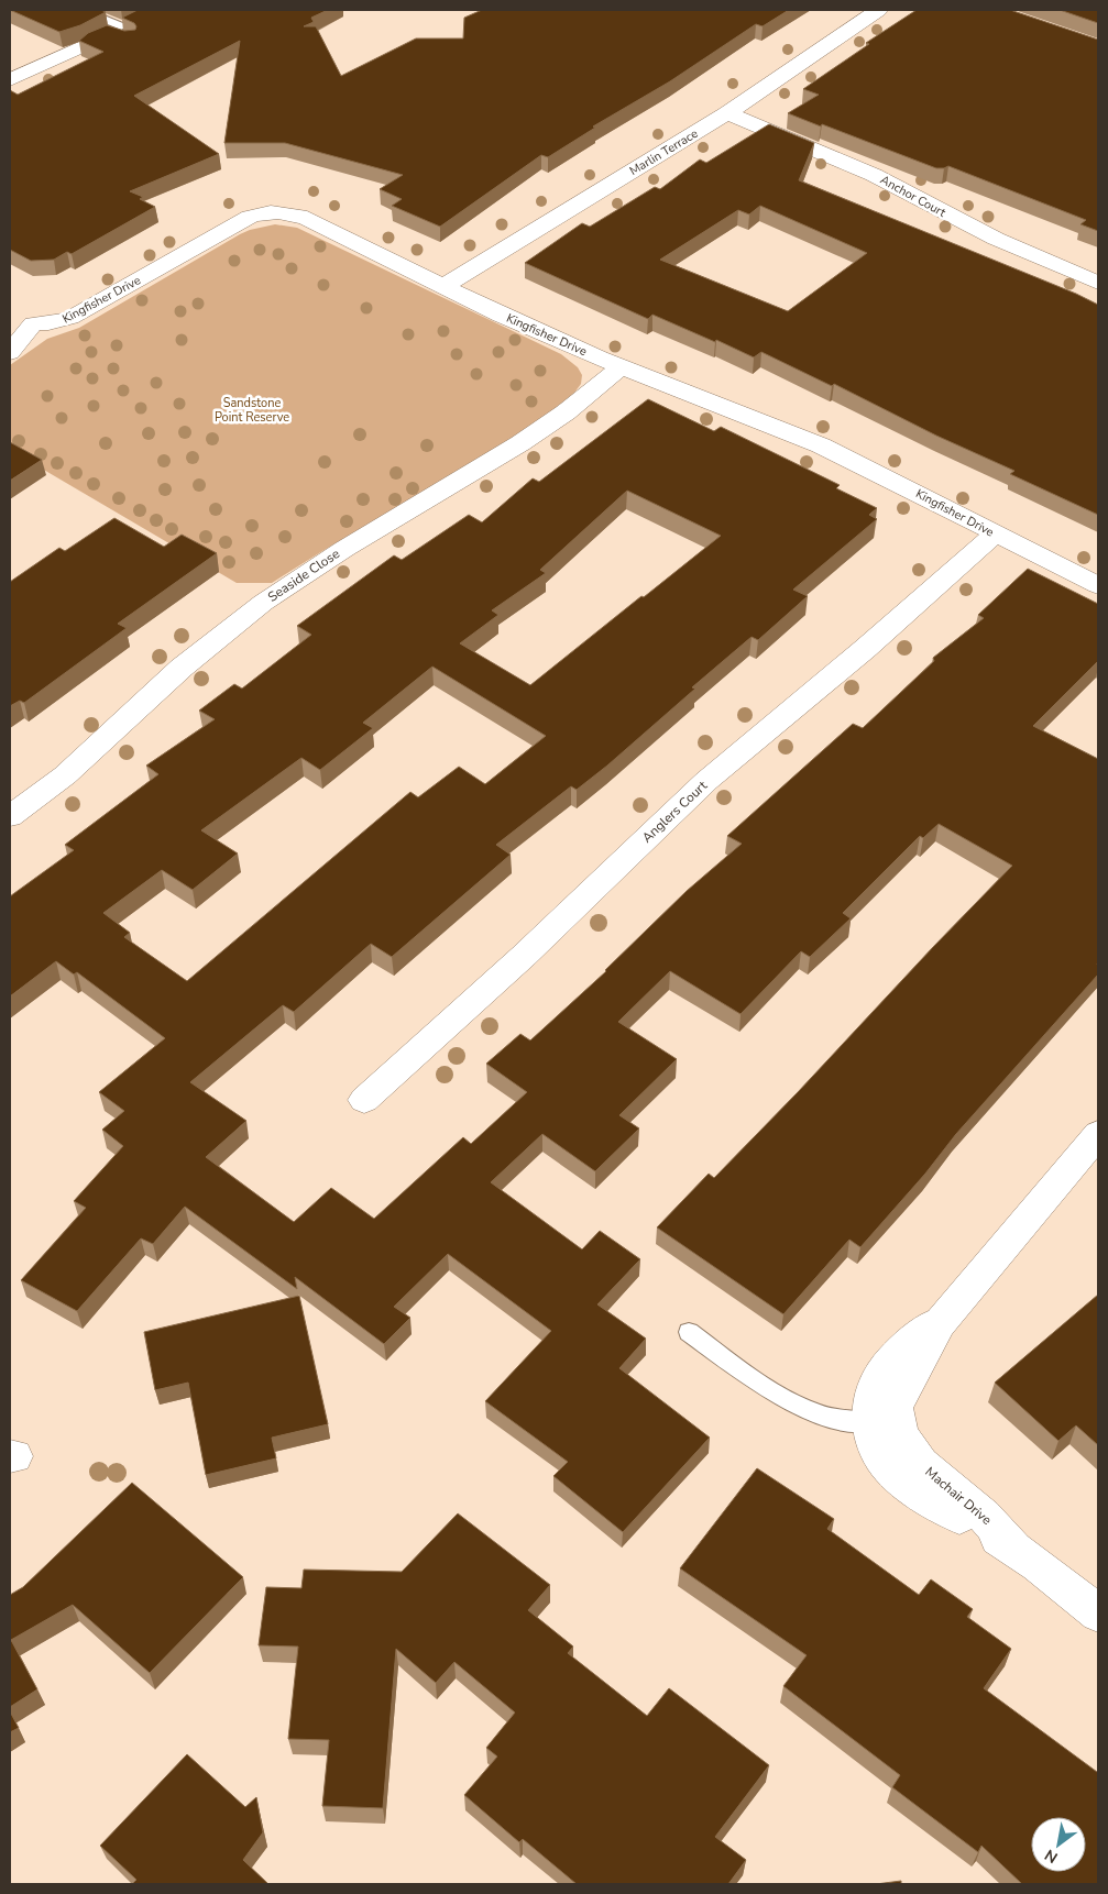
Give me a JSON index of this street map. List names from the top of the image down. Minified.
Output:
{"streets":{"street":["Marlin Terrace","Anchor Court","Kingfisher Drive","Seaside Close","Anglers Court","Machair Drive"]},"crossings":[["Marlin Terrace","Anchor Court"],["Marlin Terrace","Kingfisher Drive"],["Kingfisher Drive","Seaside Close"],["Kingfisher Drive","Anglers Court"]],"parks":["Sandstone Point Reserve"],"north":"bottom left"}
